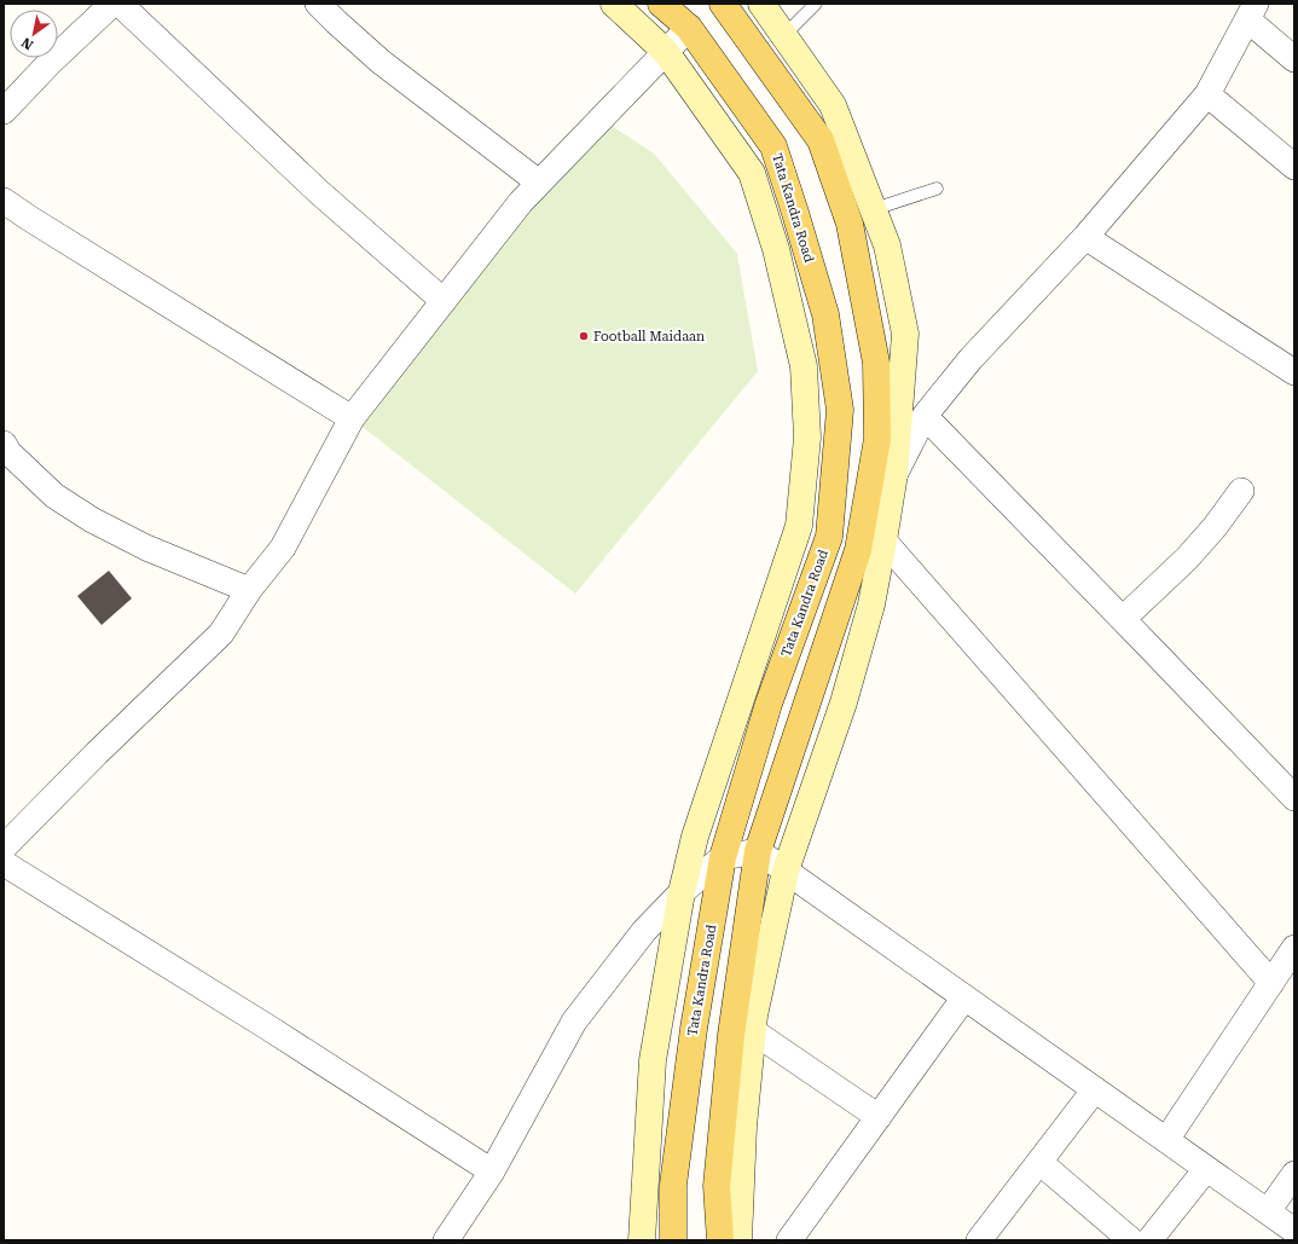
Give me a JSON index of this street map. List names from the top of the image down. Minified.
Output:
{"streets":{"main road":["Tata Kandra Road"]},"places":["Football Maidaan"],"north":"bottom left"}
